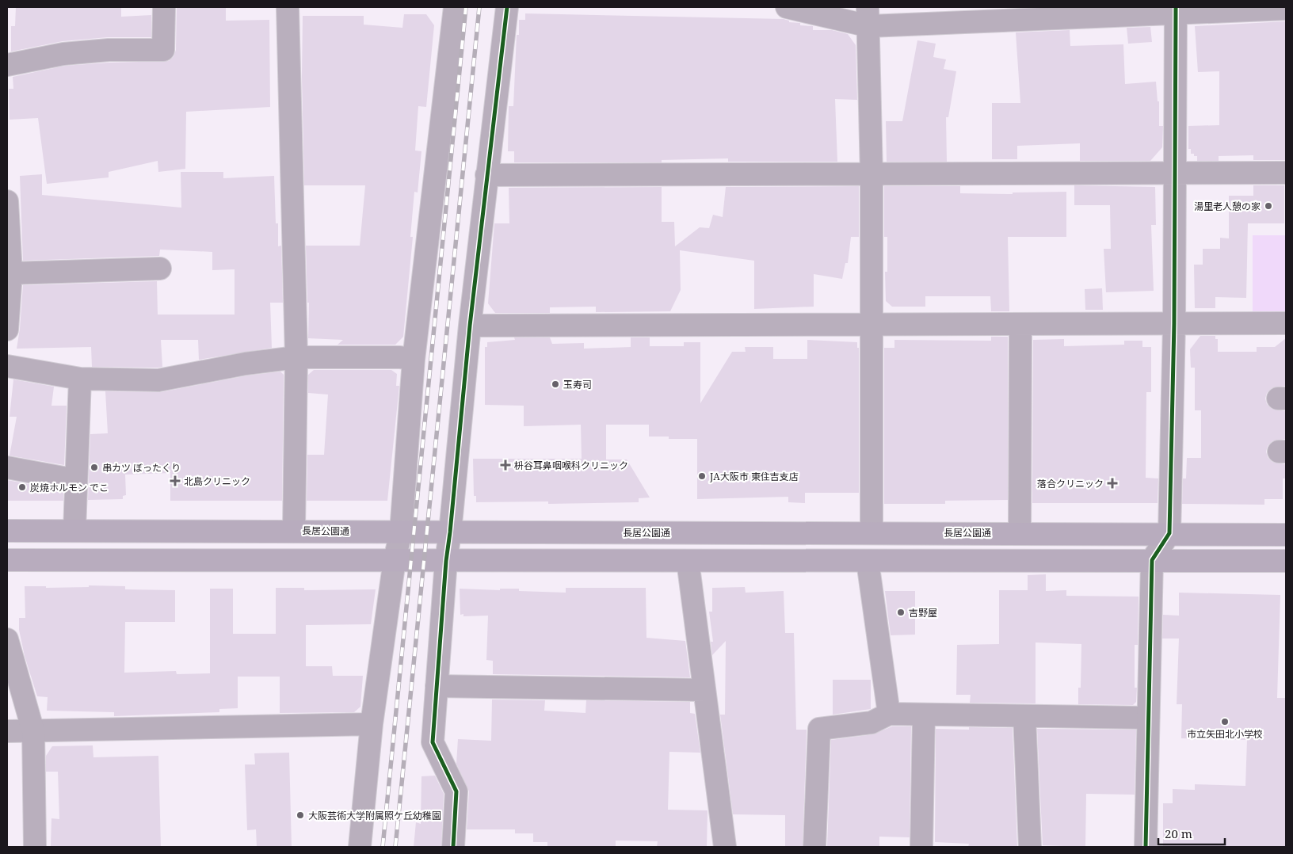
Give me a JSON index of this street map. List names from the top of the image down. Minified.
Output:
{"streets":{"highway":["長居公園通"]},"places":{"other":["湯里老人憩の家","玉寿司","串カツ ぼったくり","JA大阪市 東住吉支店","炭焼ホルモン でこ","吉野屋","市立矢田北小学校","大阪芸術大学附属照ケ丘幼稚園"],"health":["枡谷耳鼻咽喉科クリニック","北島クリニック","落合クリニック"]},"scale_bar":"20 m"}
